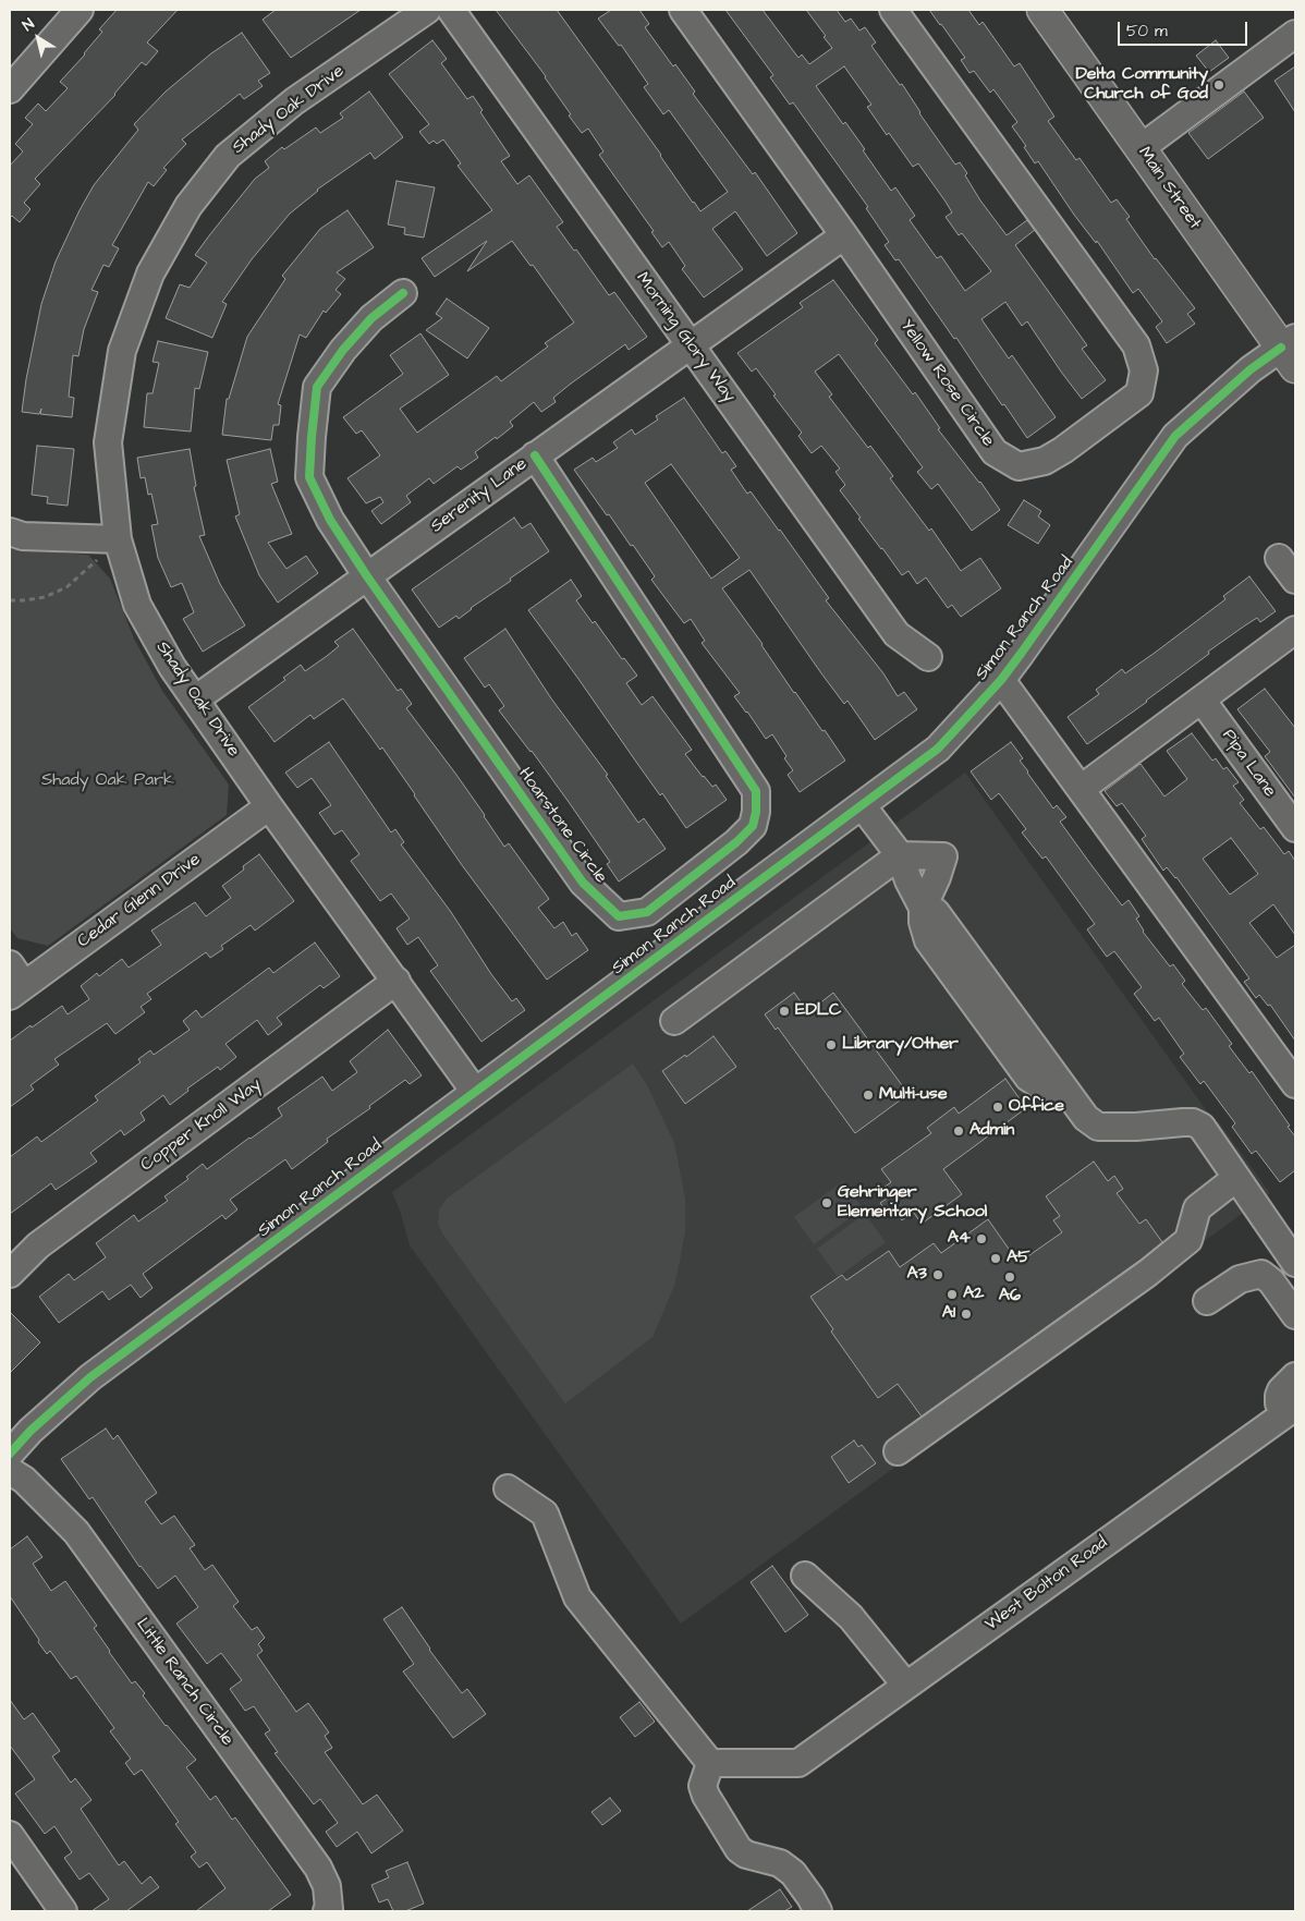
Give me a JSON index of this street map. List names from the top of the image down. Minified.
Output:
{"streets":{"main road":["Main Street"],"street":["Shady Oak Drive","Morning Glory Way","Yellow Rose Circle","Serenity Lane","Simon Ranch Road","Pipa Lane","Hoarstone Circle","Cedar Glenn Drive","Copper Knoll Way","West Bolton Road","Little Ranch Circle"]},"crossings":[["Shady Oak Drive","Serenity Lane"],["Shady Oak Drive","Simon Ranch Road"],["Shady Oak Drive","Cedar Glenn Drive"],["Shady Oak Drive","Copper Knoll Way"],["Main Street","Simon Ranch Road"],["Morning Glory Way","Serenity Lane"],["Yellow Rose Circle","Serenity Lane"],["Serenity Lane","Hoarstone Circle"]],"parks":["Shady Oak Park"],"places":["Delta Community Church of God","EDLC","Library/Other","Multi-use","Office","Admin","Gehringer Elementary School","A4","A5","A3","A6","A2","A1"],"scale_bar":"50 m","north":"top left"}
